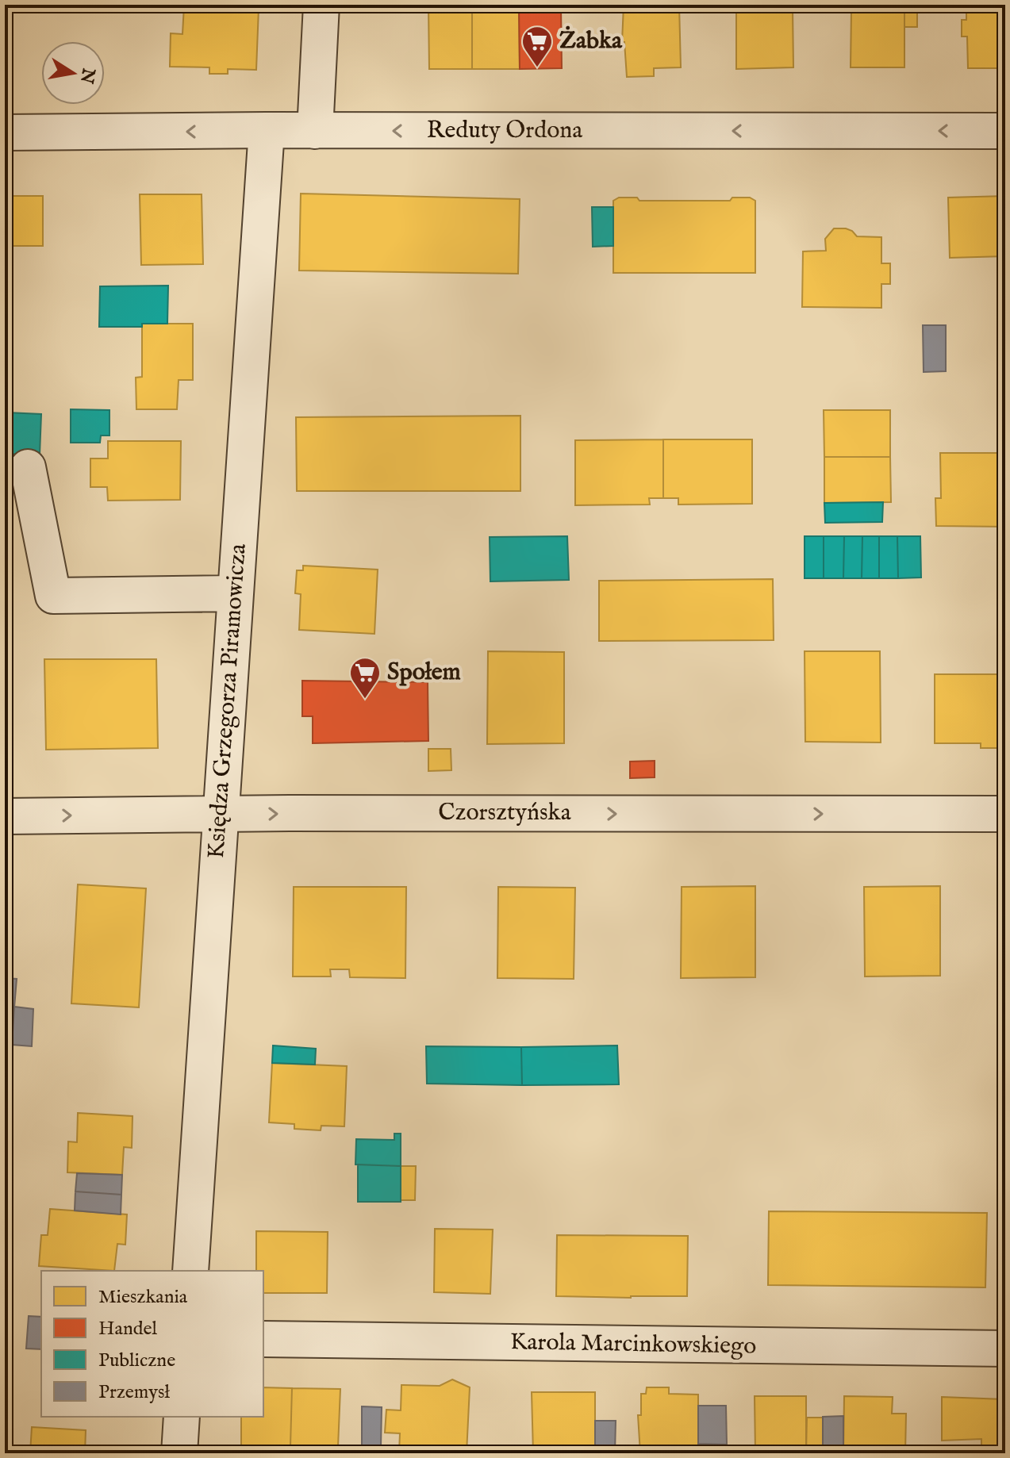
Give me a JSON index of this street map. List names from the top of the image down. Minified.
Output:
{"streets":{"street":["Reduty Ordona","Księdza Grzegorza Piramowicza","Czorsztyńska","Karola Marcinkowskiego"]},"crossings":[["Reduty Ordona","Księdza Grzegorza Piramowicza"],["Księdza Grzegorza Piramowicza","Czorsztyńska"]],"one_way":["Reduty Ordona","Czorsztyńska"],"places":{"supermarket":["Żabka","Społem"]},"legend":["Mieszkania","Handel","Publiczne","Przemysł"],"north":"right"}
